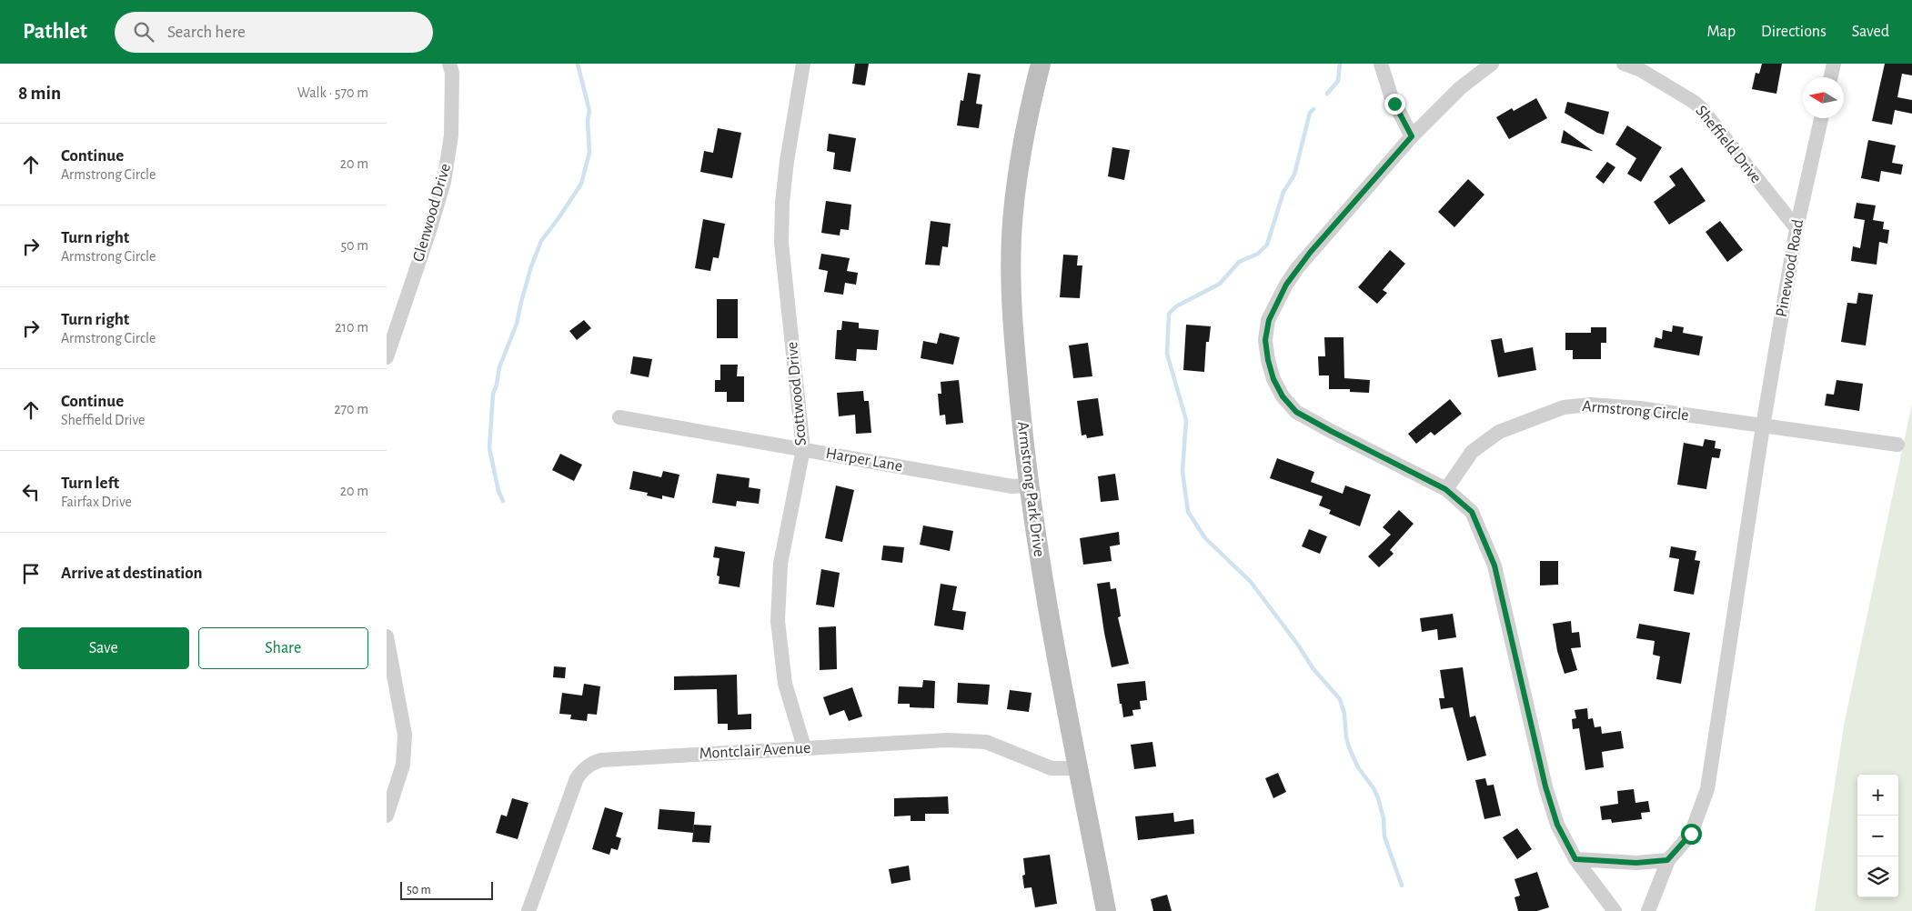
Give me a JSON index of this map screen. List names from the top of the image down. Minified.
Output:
{"streets":{"main road":["Armstrong Park Drive"],"street":["Sheffield Drive","Glenwood Drive","Pinewood Road","Scottwood Drive","Armstrong Circle","Harper Lane","Montclair Avenue"]},"crossings":[["Sheffield Drive","Pinewood Road"],["Pinewood Road","Armstrong Circle"],["Scottwood Drive","Harper Lane"],["Scottwood Drive","Montclair Avenue"],["Harper Lane","Armstrong Park Drive"],["Armstrong Park Drive","Montclair Avenue"]],"scale_bar":"50 m","north":"left","page":{"header":"Pathlet","search":"Search here","nav":["Map","Directions","Saved"],"heading":["8 min","Walk · 570 m"],"list":[["Continue","Armstrong Circle","20 m"],["Turn right","Armstrong Circle","50 m"],["Turn right","Armstrong Circle","210 m"],["Continue","Sheffield Drive","270 m"],["Turn left","Fairfax Drive","20 m"],"Arrive at destination"],"buttons":["Save","Share"],"map_buttons":["+","−"],"scale":"50 m"}}
